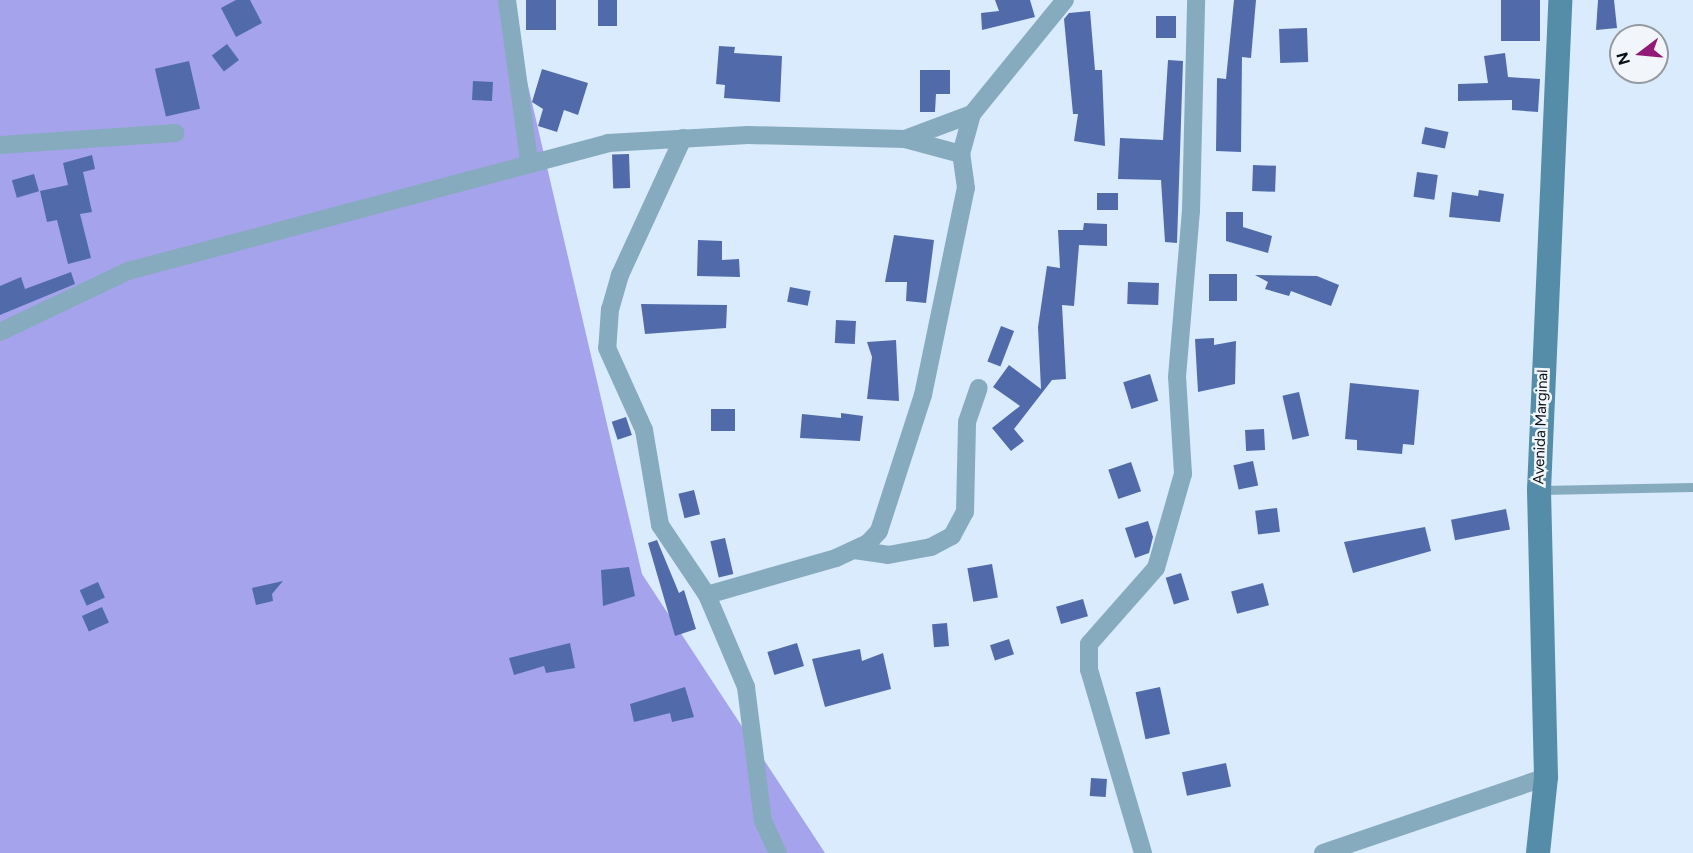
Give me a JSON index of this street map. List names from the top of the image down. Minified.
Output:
{"streets":{"street":["Avenida Marginal"]},"north":"left"}
